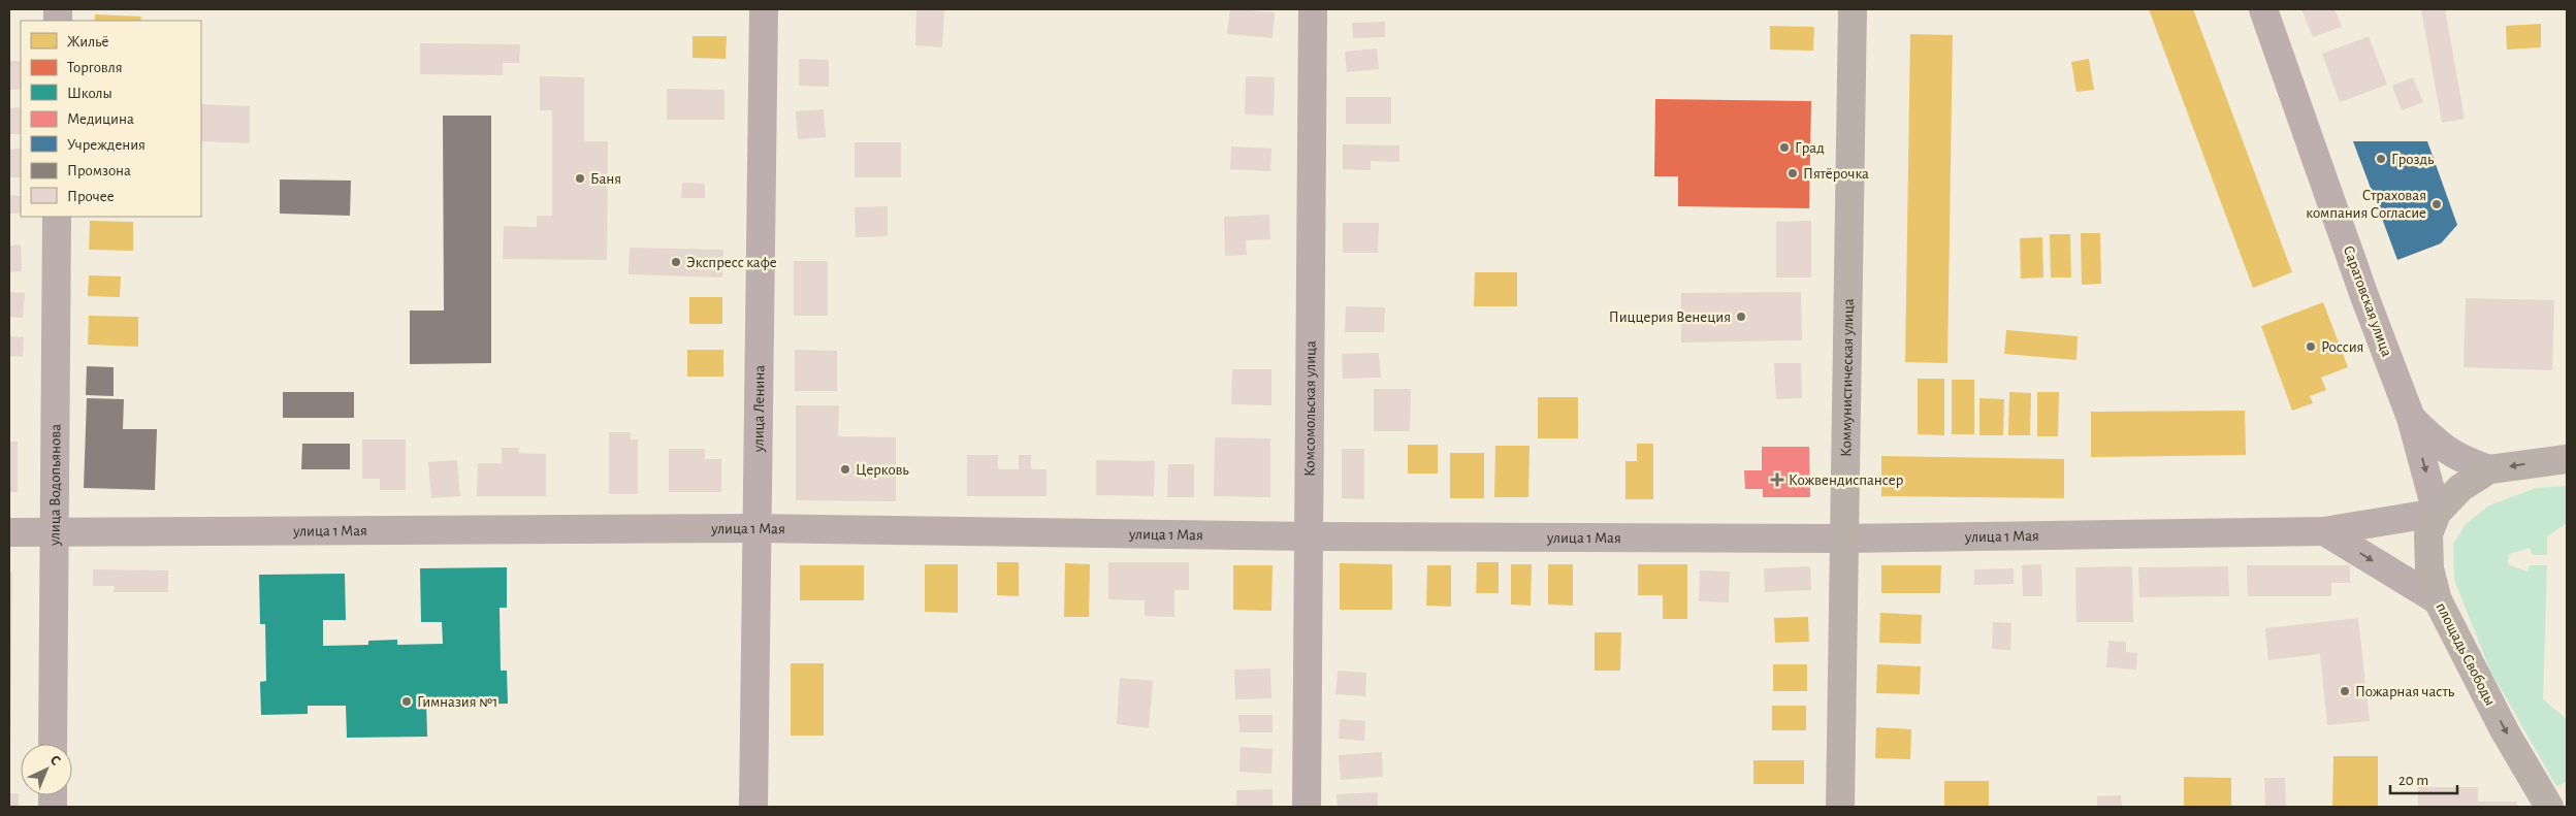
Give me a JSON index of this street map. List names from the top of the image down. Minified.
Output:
{"streets":{"main road":["Коммунистическая улица","площадь Свободы"],"street":["Саратовская улица","улица Ленина","Комсомольская улица","улица Водопьянова","улица 1 Мая"]},"crossings":[["Саратовская улица","улица 1 Мая"],["Саратовская улица","площадь Свободы"],["Коммунистическая улица","улица 1 Мая"],["улица Ленина","улица 1 Мая"],["Комсомольская улица","улица 1 Мая"],["улица Водопьянова","улица 1 Мая"],["улица 1 Мая","площадь Свободы"]],"places":{"other":["Град","Гроздь","Пятёрочка","Баня","Страховая компания Согласие","Экспресс кафе","Пиццерия Венеция","Россия","Церковь","Пожарная часть","Гимназия №1"],"health":["Кожвендиспансер"]},"legend":["Жильё","Торговля","Школы","Медицина","Учреждения","Промзона","Прочее"],"scale_bar":"20 m","north":"top right"}
